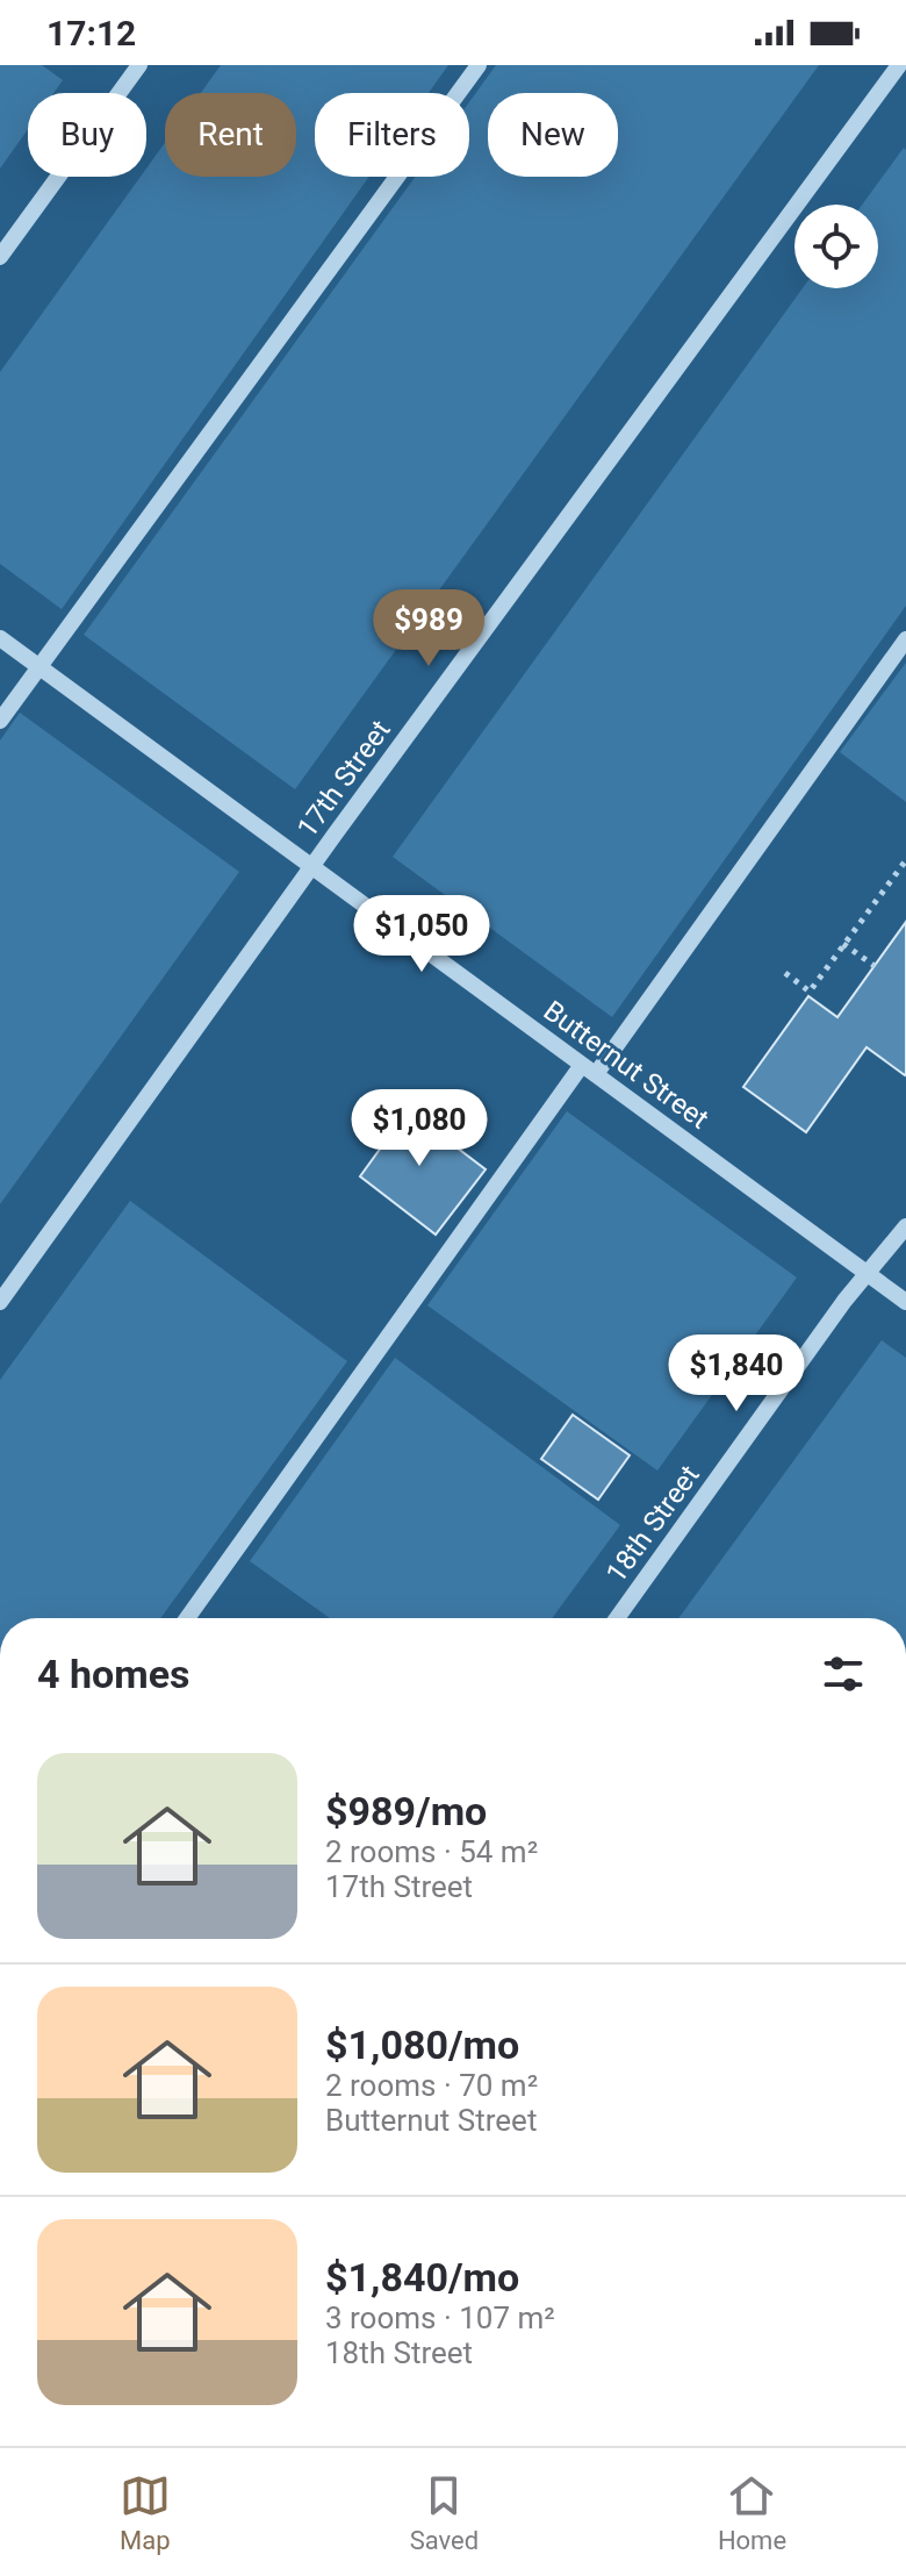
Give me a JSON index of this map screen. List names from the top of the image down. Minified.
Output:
{"streets":{"street":["17th Street","Butternut Street","18th Street"]},"crossings":[["17th Street","Butternut Street"],["Butternut Street","18th Street"]],"page":{"status":"17:12","chip":["Buy","Rent","Filters","New"],"price":["$989","$1,050","$1,080","$1,840"],"heading":"4 homes","list":[{"name":"$989/mo","note":"2 rooms · 54 m² · 17th Street"},{"name":"$1,080/mo","note":"2 rooms · 70 m² · Butternut Street"},{"name":"$1,840/mo","note":"3 rooms · 107 m² · 18th Street"}],"tabs":["Map","Saved","Home"]}}
